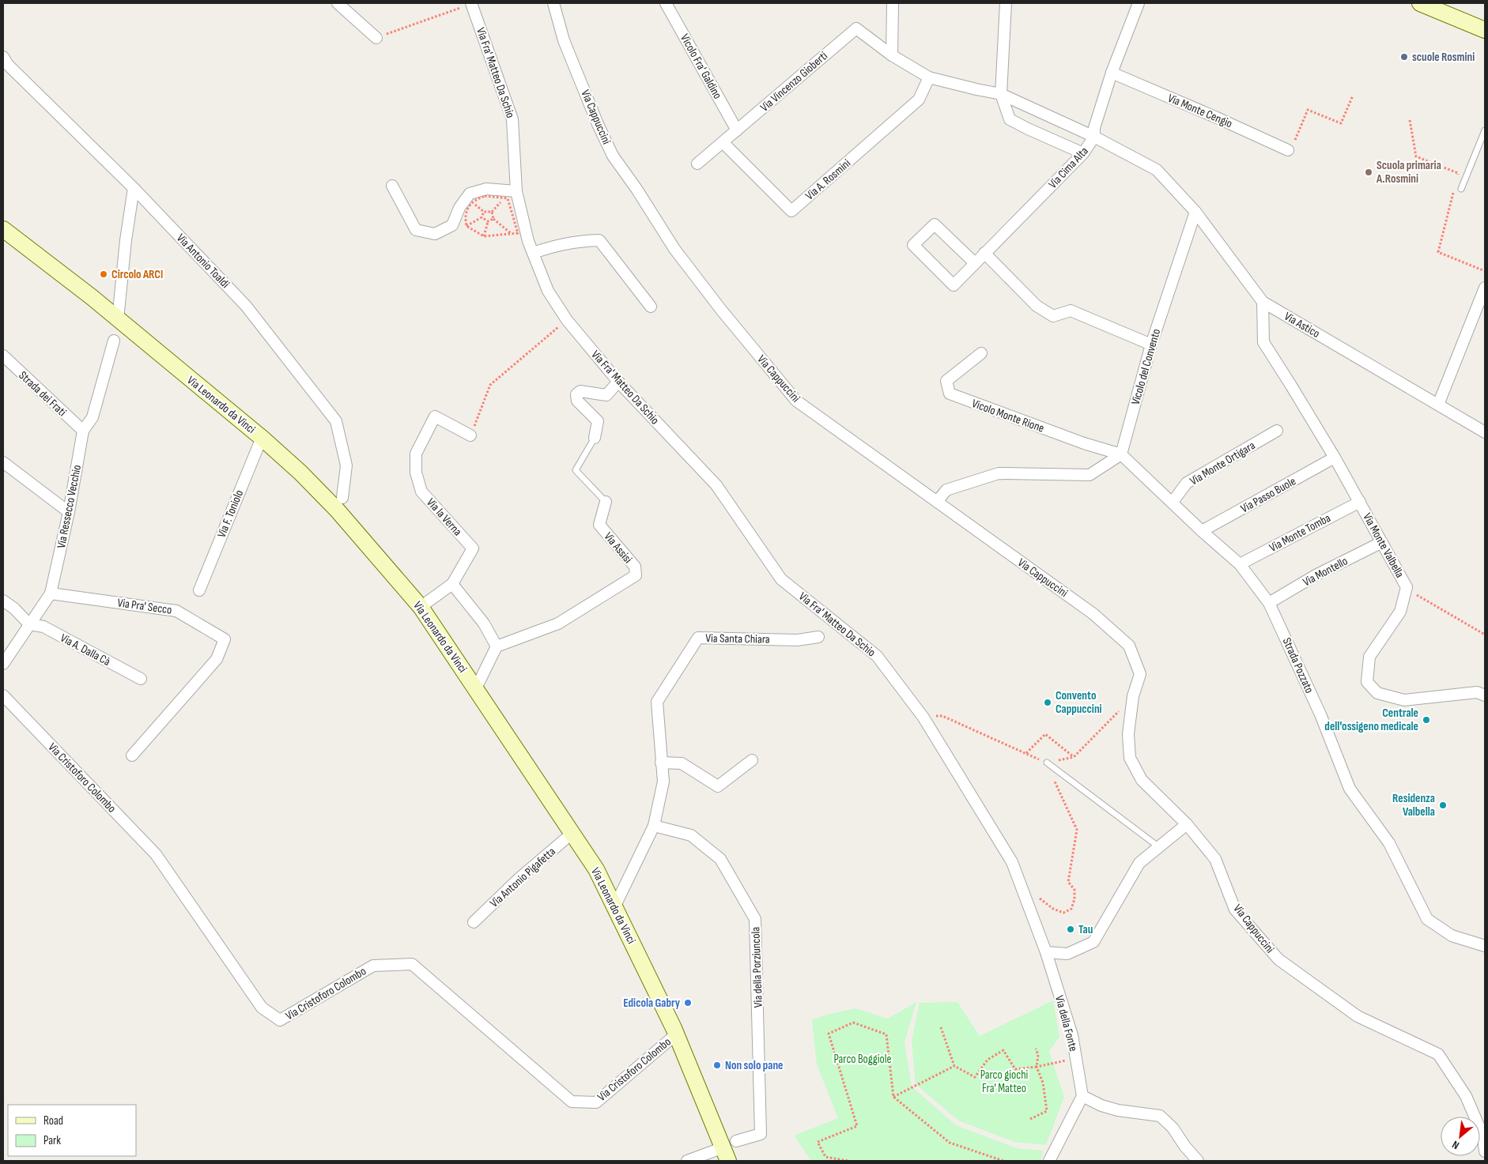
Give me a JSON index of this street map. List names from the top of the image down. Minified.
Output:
{"streets":{"street":["Vicolo Fra' Galdino","Via Fra' Matteo Da Schio","Via Vincenzo Gioberti","Via Monte Cengio","Via Cappuccini","Via Cima Alta","Via A. Rosmini","Via Antonio Toaldi","Via Astico","Vicolo del Convento","Strada dei Frati","Via Leonardo da Vinci","Vicolo Monte Rione","Via Monte Ortigara","Via Passo Buole","Via Ressecco Vecchio","Via F. Toniolo","Via la Verna","Via Monte Tomba","Via Monte Valbella","Via Assisi","Via Montello","Via Pra' Secco","Via Santa Chiara","Via A. Dalla Cà","Strada Pozzato","Via Cristoforo Colombo","Via Antonio Pigafetta","Via della Porziuncola","Via della Fonte"]},"crossings":[["Vicolo Fra' Galdino","Via Vincenzo Gioberti"],["Via Fra' Matteo Da Schio","Via Assisi"],["Via Fra' Matteo Da Schio","Via della Fonte"],["Via Vincenzo Gioberti","Via A. Rosmini"],["Via Monte Cengio","Via Cima Alta"],["Via Astico","Vicolo del Convento"],["Via Astico","Via Monte Valbella"],["Vicolo del Convento","Vicolo Monte Rione"],["Vicolo del Convento","Strada Pozzato"],["Strada dei Frati","Via Ressecco Vecchio"],["Via Leonardo da Vinci","Via F. Toniolo"],["Via Leonardo da Vinci","Via Santa Chiara"],["Via Leonardo da Vinci","Via Cristoforo Colombo"],["Via Leonardo da Vinci","Via Antonio Pigafetta"],["Via Leonardo da Vinci","Via della Porziuncola"],["Vicolo Monte Rione","Strada Pozzato"],["Via Monte Ortigara","Strada Pozzato"],["Via Passo Buole","Via Monte Valbella"],["Via Passo Buole","Strada Pozzato"],["Via Ressecco Vecchio","Via Pra' Secco"],["Via Ressecco Vecchio","Via A. Dalla Cà"],["Via Monte Tomba","Via Monte Valbella"],["Via Monte Tomba","Strada Pozzato"],["Via Monte Valbella","Via Montello"],["Via Montello","Strada Pozzato"],["Via Santa Chiara","Via della Porziuncola"]],"parks":["Parco Boggiole","Parco giochi Fra' Matteo"],"places":["scuole Rosmini","Scuola primaria A.Rosmini","Circolo ARCI","Convento Cappuccini","Centrale dell'ossigeno medicale","Residenza Valbella","Tau","Edicola Gabry","Non solo pane"],"legend":["Road","Park"],"north":"bottom left"}
